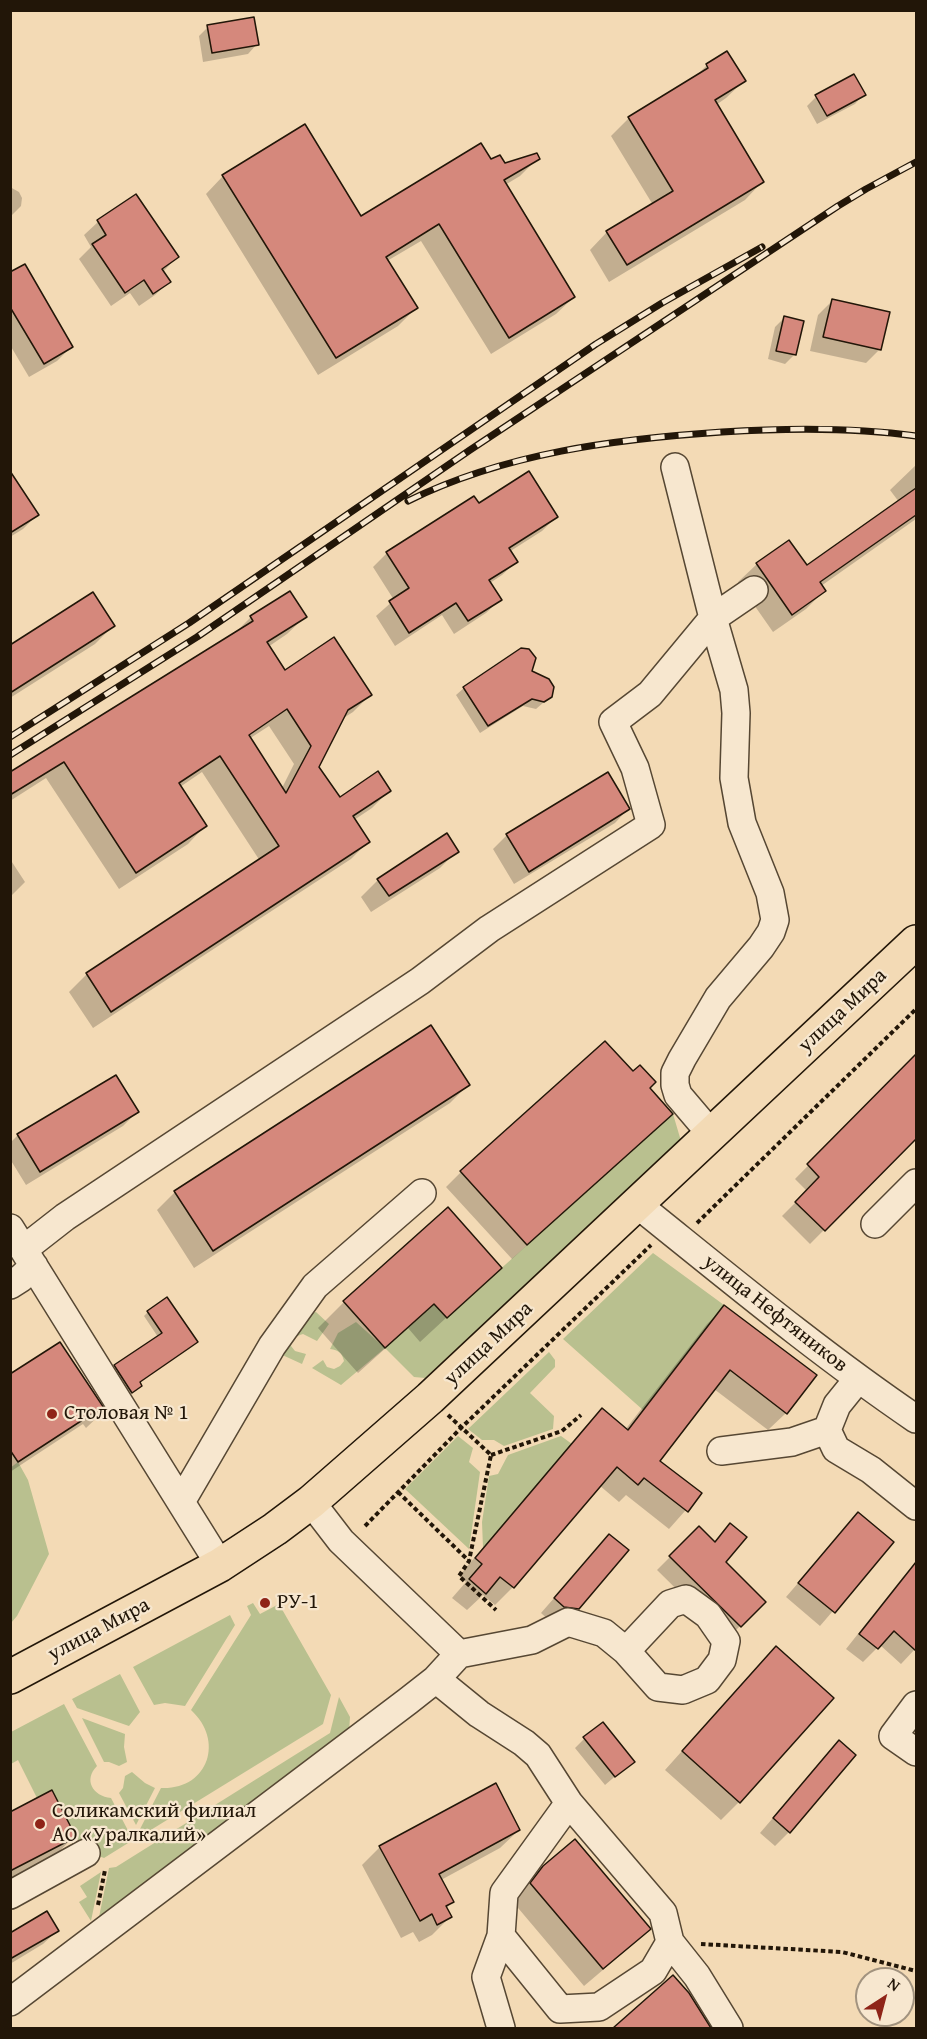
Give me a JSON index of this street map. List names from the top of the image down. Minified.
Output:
{"streets":{"highway":["улица Мира"],"street":["улица Нефтяников"]},"crossings":[["улица Мира","улица Нефтяников"]],"places":["Столовая № 1","РУ-1","Соликамский филиал АО «Уралкалий»"],"north":"top right"}
